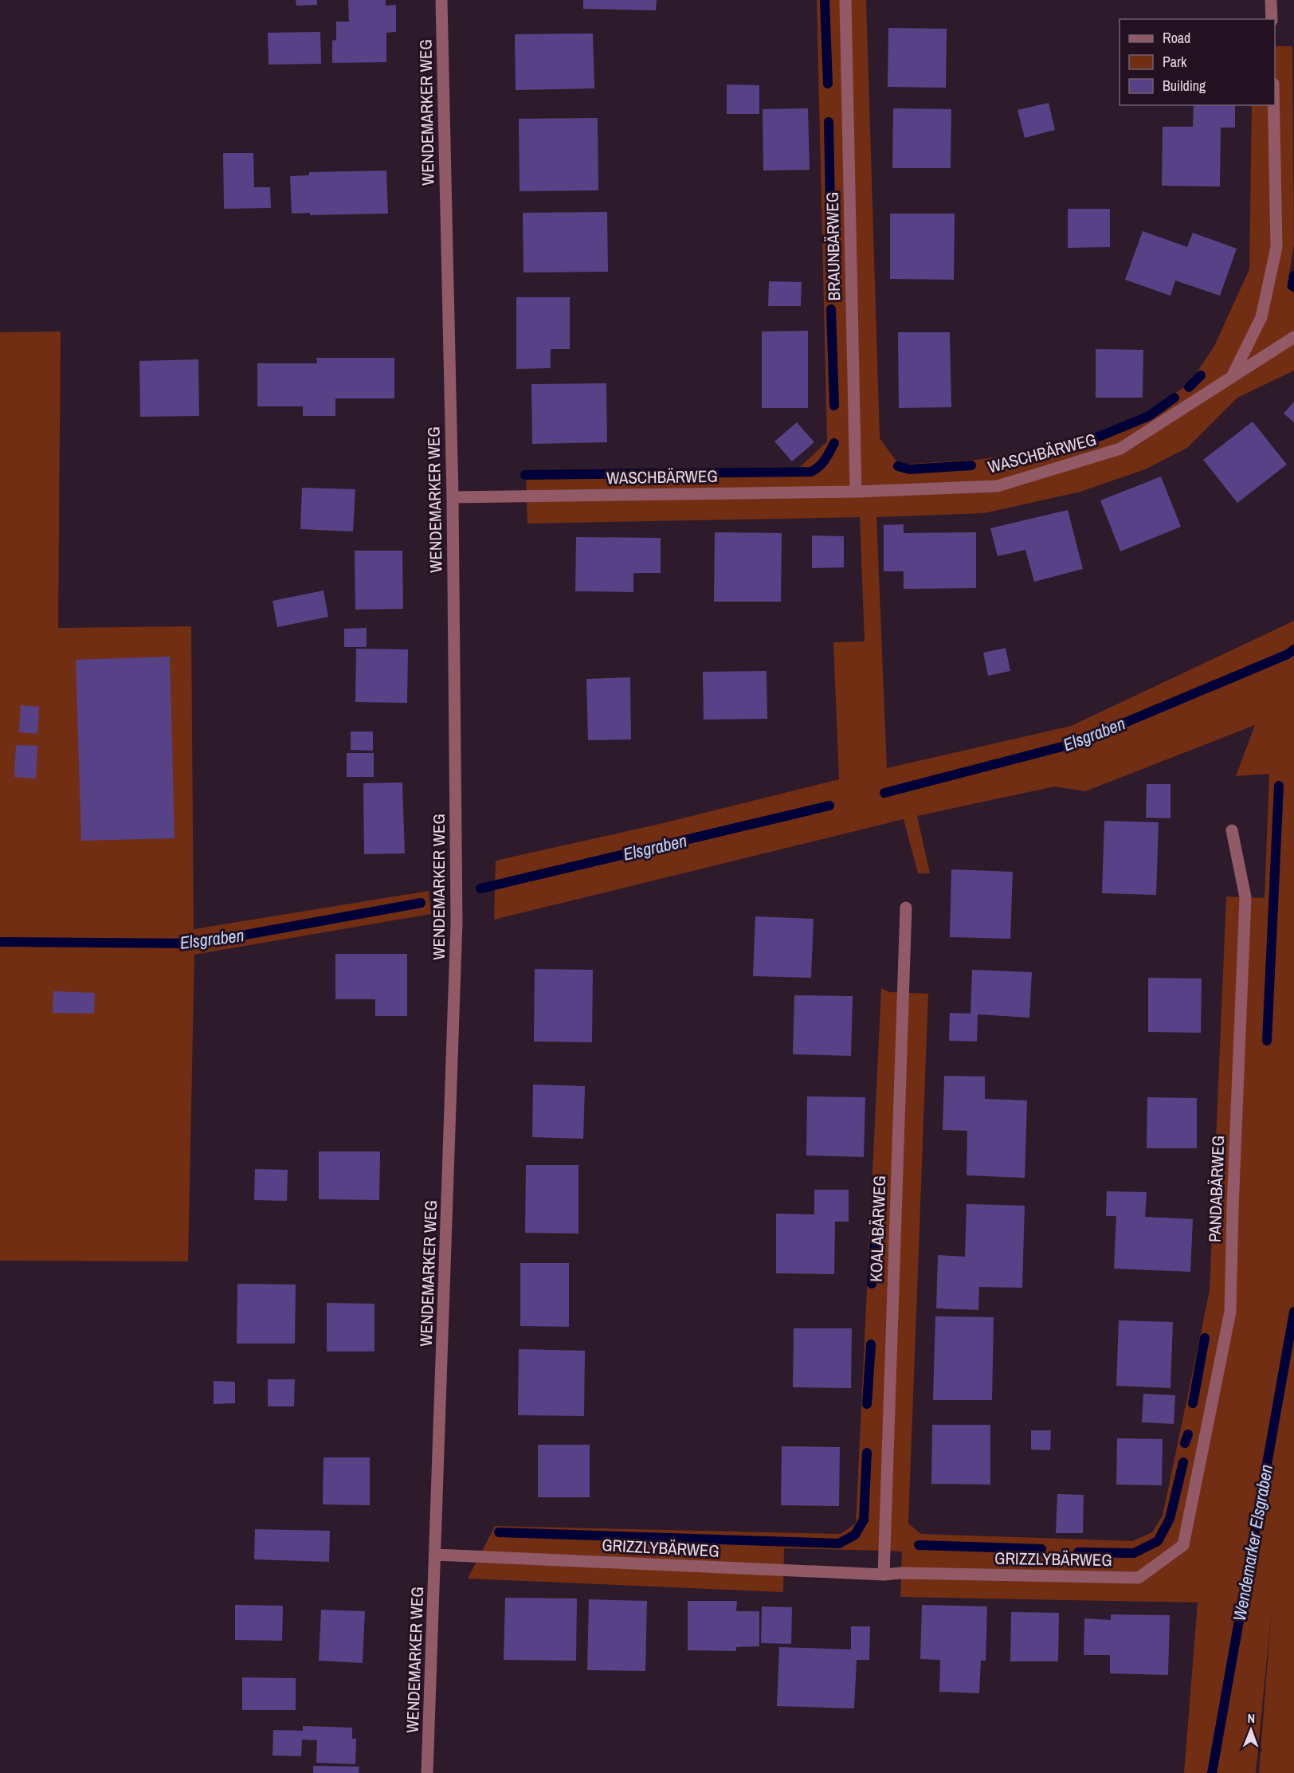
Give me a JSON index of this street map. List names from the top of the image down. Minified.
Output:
{"streets":{"street":["WENDEMARKER WEG","BRAUNBÄRWEG","WASCHBÄRWEG","PANDABÄRWEG","KOALABÄRWEG","GRIZZLYBÄRWEG"]},"crossings":[["WENDEMARKER WEG","WASCHBÄRWEG"],["WENDEMARKER WEG","GRIZZLYBÄRWEG"],["BRAUNBÄRWEG","WASCHBÄRWEG"],["PANDABÄRWEG","GRIZZLYBÄRWEG"],["KOALABÄRWEG","GRIZZLYBÄRWEG"]],"water":["Elsgraben","Wendemarker Elsgraben"],"legend":["Road","Park","Building"],"north":"top"}
